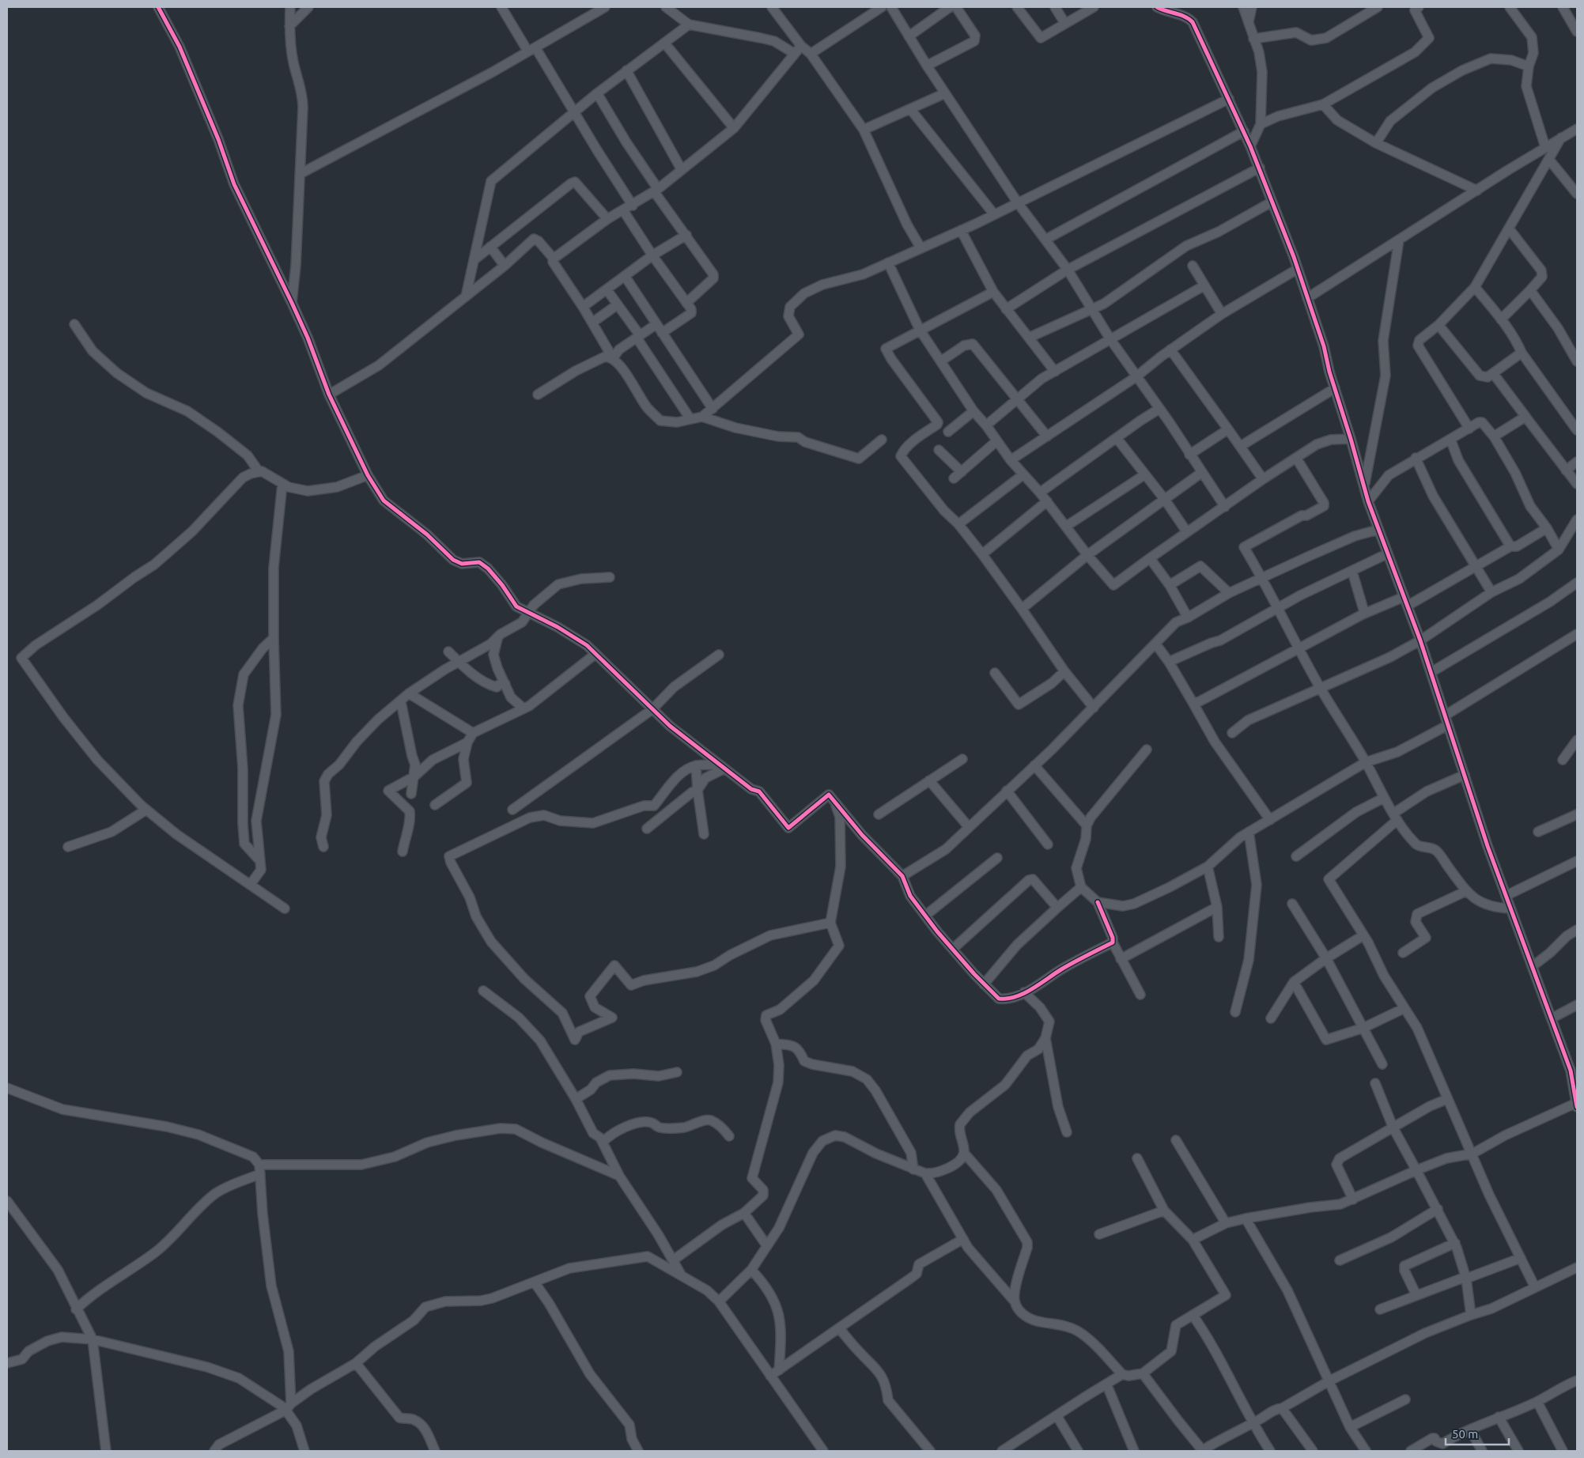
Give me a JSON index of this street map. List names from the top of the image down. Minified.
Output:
{"scale_bar":"50 m"}
